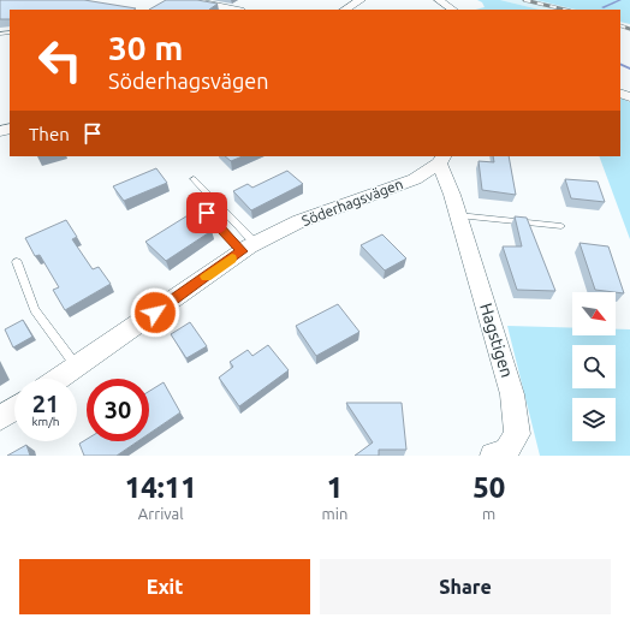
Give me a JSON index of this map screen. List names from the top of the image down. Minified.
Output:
{"streets":{"street":["Söderhagsvägen","Hagstigen"]},"crossings":[["Söderhagsvägen","Hagstigen"]],"north":"bottom right","page":{"turn":["30 m","Söderhagsvägen"],"then":"Then","speed":"21 km/h","limit":"30","eta":["14:11","Arrival","1","min","50","m"],"buttons":["Exit","Share"]}}
